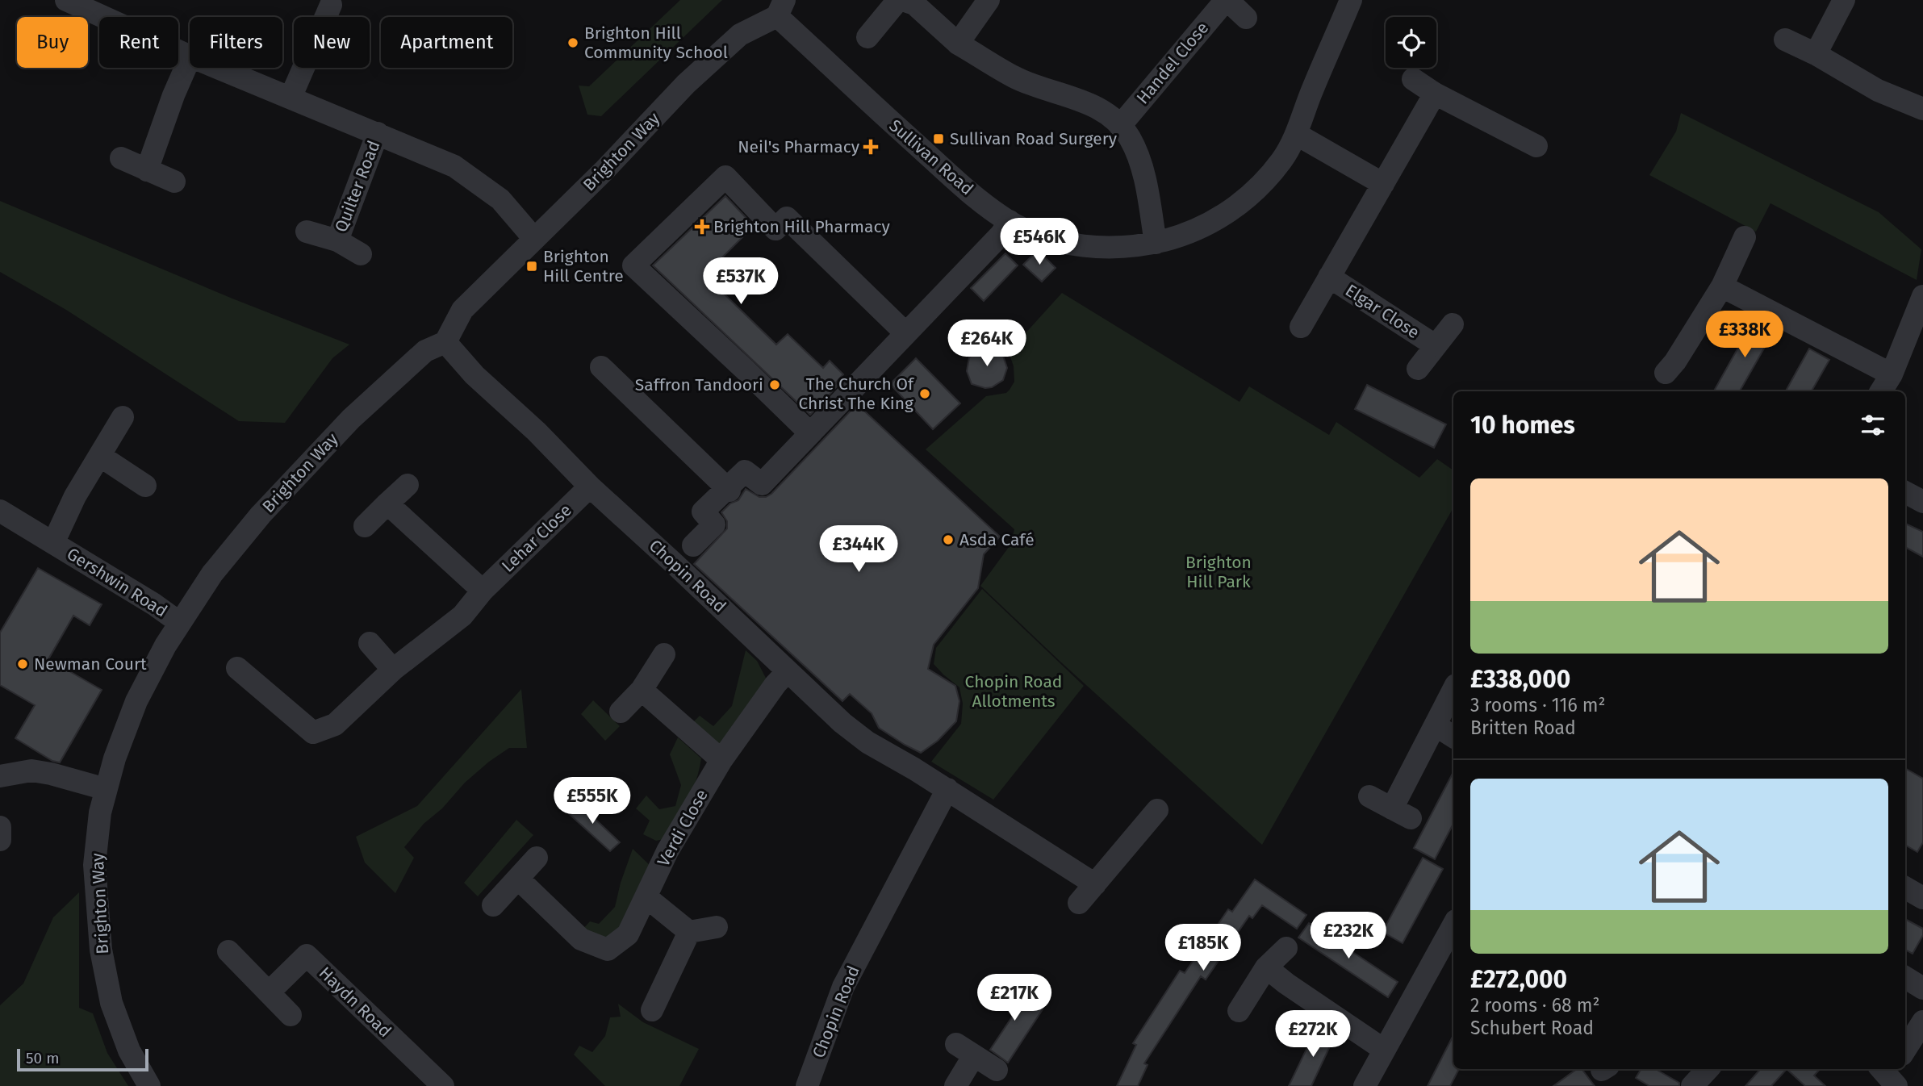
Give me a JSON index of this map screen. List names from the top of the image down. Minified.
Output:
{"streets":{"street":["Handel Close","Brighton Way","Sullivan Road","Quilter Road","Elgar Close","Lehar Close","Chopin Road","Gershwin Road","Verdi Close","Haydn Road"]},"crossings":[["Brighton Way","Sullivan Road"],["Brighton Way","Quilter Road"],["Brighton Way","Chopin Road"],["Brighton Way","Gershwin Road"],["Lehar Close","Chopin Road"],["Chopin Road","Verdi Close"]],"parks":["Brighton Hill Park","Chopin Road Allotments"],"places":{"other":["Brighton Hill Community School","Saffron Tandoori","The Church Of Christ The King","Asda Café","Newman Court"],"transit":["Sullivan Road Surgery","Brighton Hill Centre"],"health":["Neil's Pharmacy","Brighton Hill Pharmacy"]},"scale_bar":"50 m","page":{"chip":["Buy","Rent","Filters","New","Apartment"],"price":["£546K","£537K","£338K","£264K","£344K","£555K","£232K","£185K","£217K","£272K"],"heading":"10 homes","list":[{"name":"£338,000","note":"3 rooms · 116 m² · Britten Road"},{"name":"£272,000","note":"2 rooms · 68 m² · Schubert Road"}],"scale":"50 m"}}
